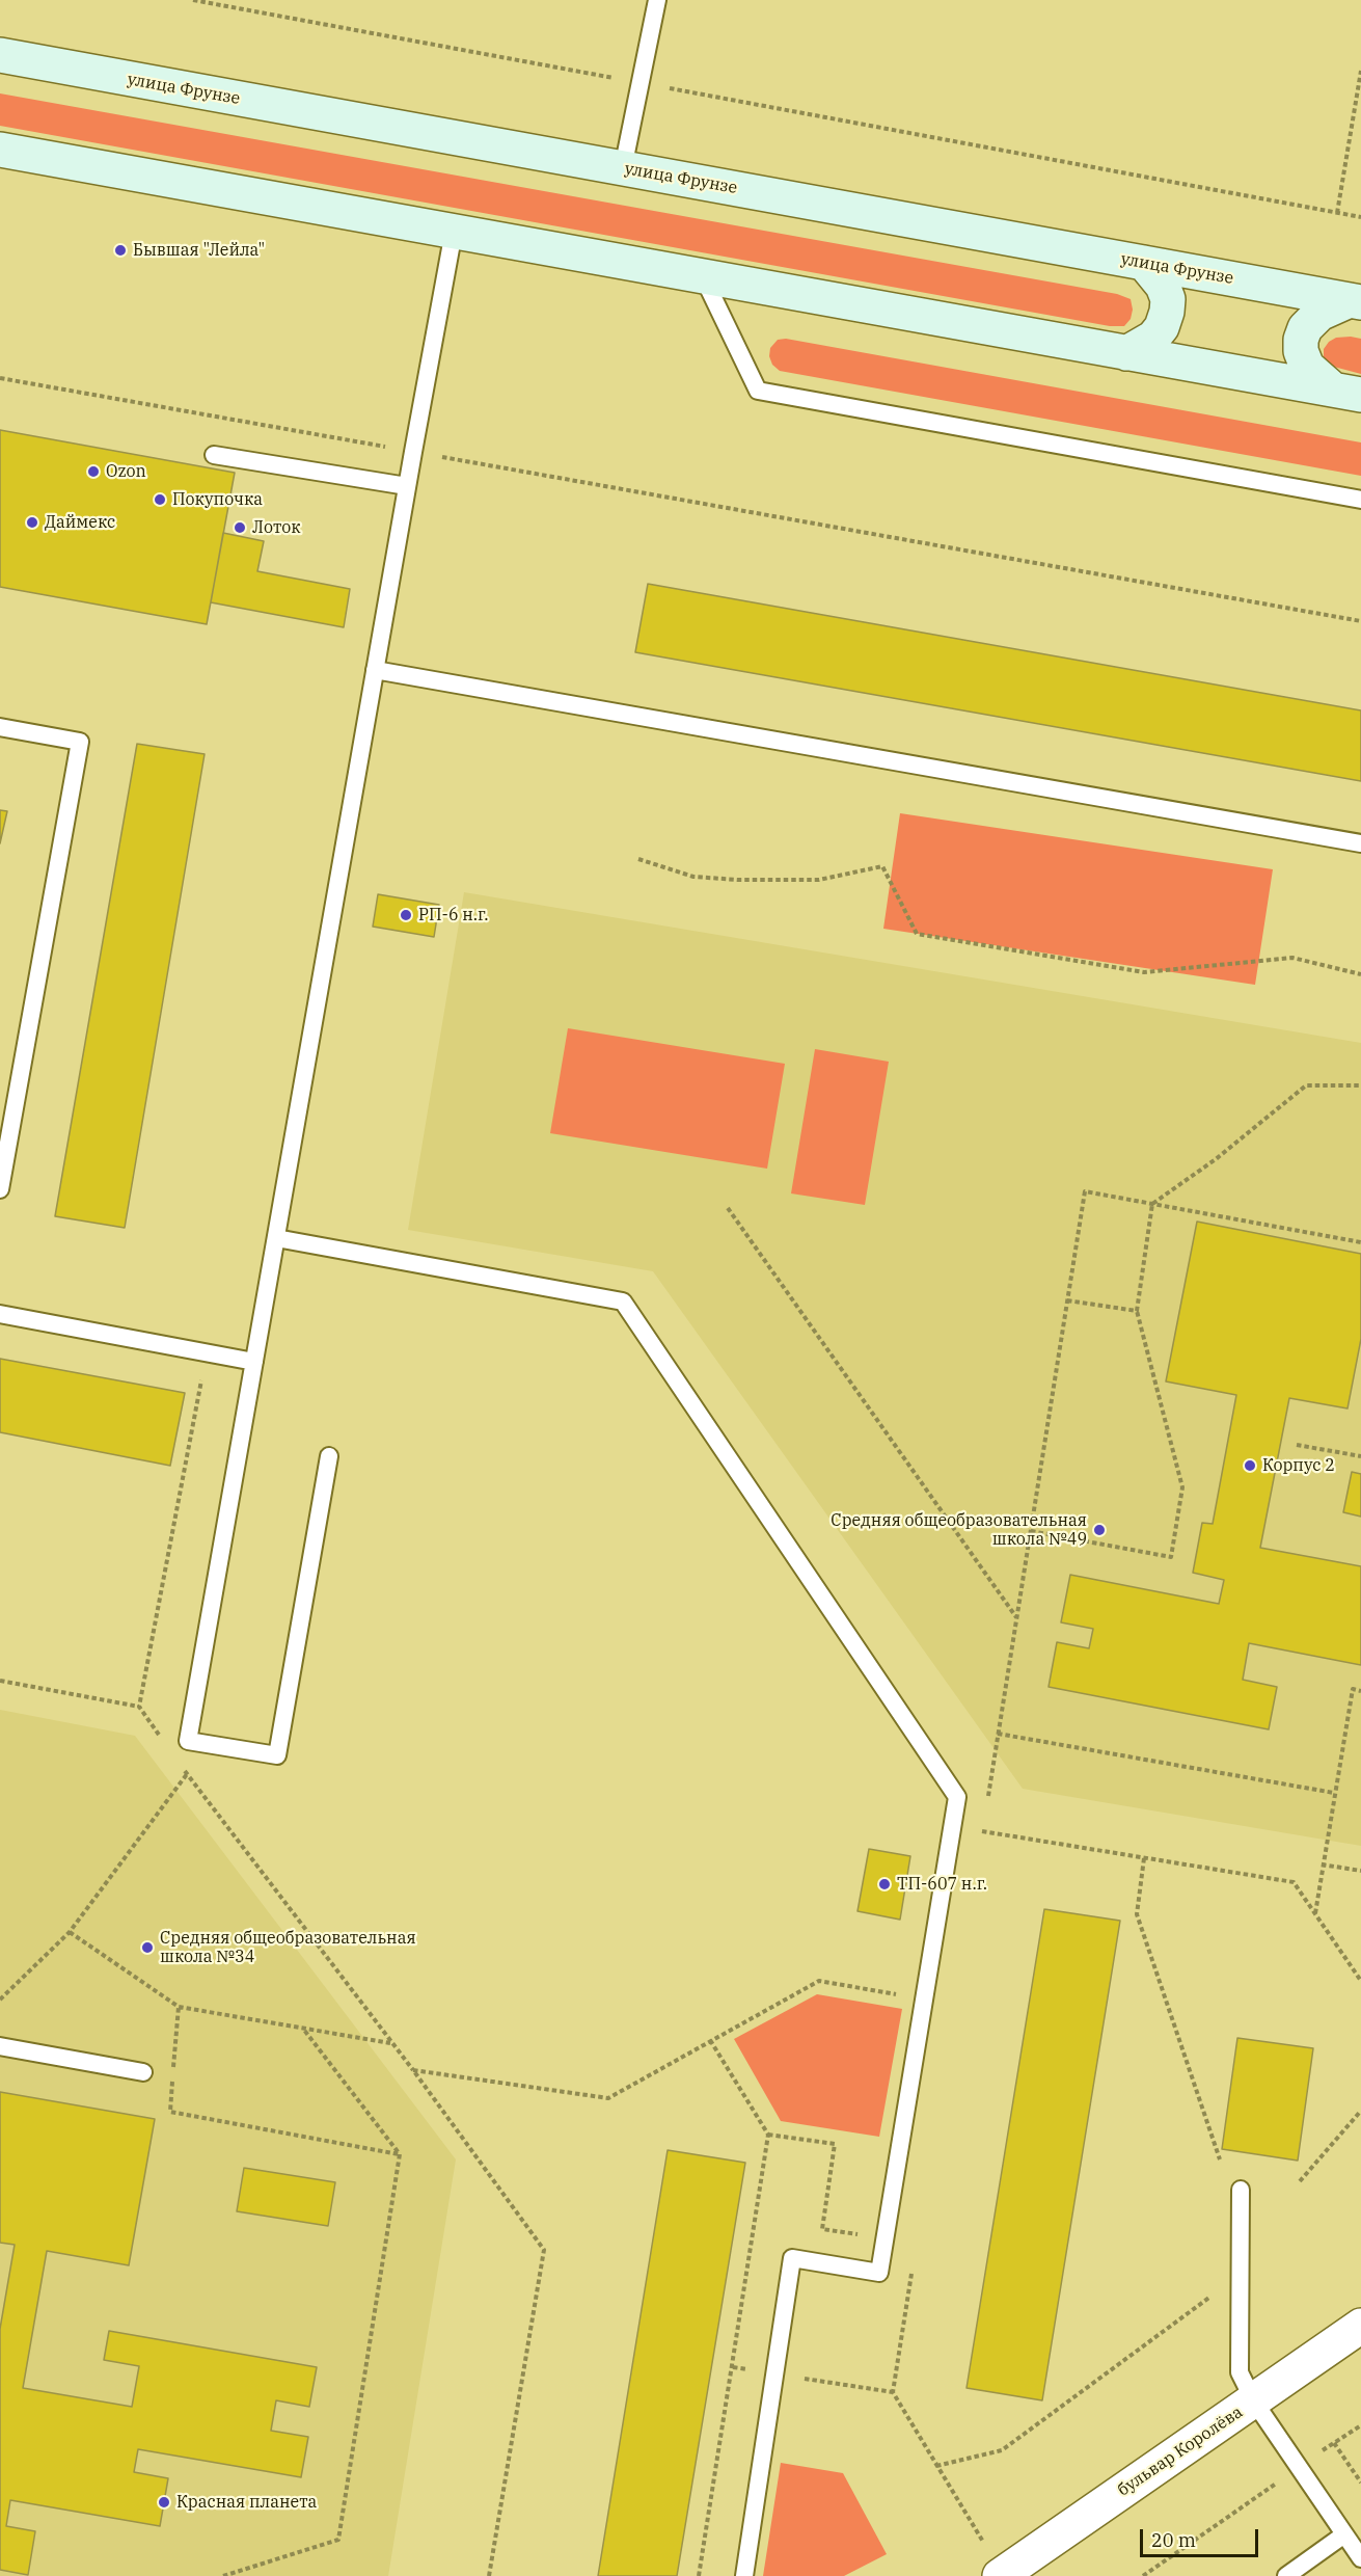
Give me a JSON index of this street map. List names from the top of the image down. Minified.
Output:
{"streets":{"main road":["улица Фрунзе"],"street":["бульвар Королёва"]},"places":["Бывшая \"Лейла\"","Ozon","Покупочка","Даймекс","Лоток","РП-6 н.г.","Корпус 2","Средняя общеобразовательная школа №49","ТП-607 н.г.","Средняя общеобразовательная школа №34","Красная планета"],"scale_bar":"20 m"}
